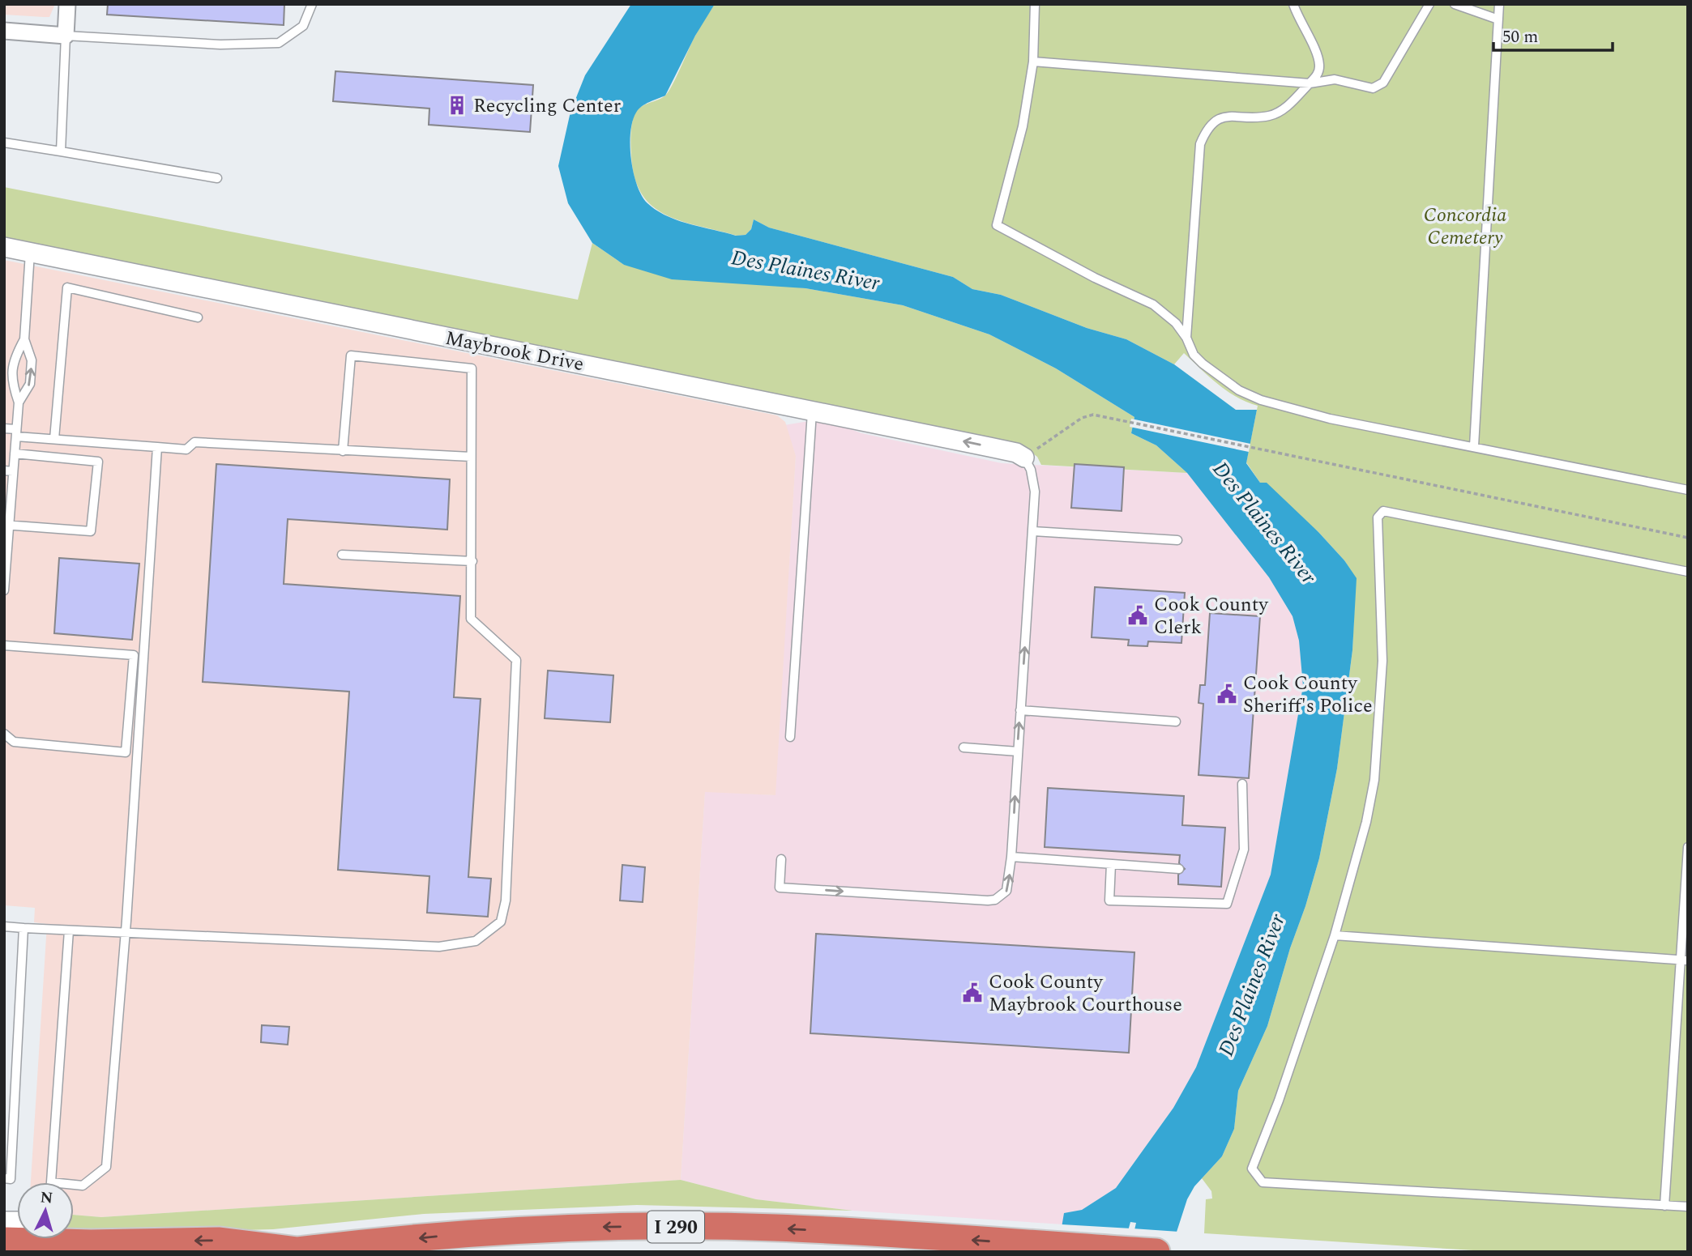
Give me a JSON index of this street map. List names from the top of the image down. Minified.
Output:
{"streets":{"highway":["I 290"],"street":["Maybrook Drive"]},"water":["Des Plaines River"],"parks":["Concordia Cemetery"],"places":{"building":["Recycling Center"],"public building":["Cook County Clerk","Cook County Sheriff's Police","Cook County Maybrook Courthouse"]},"scale_bar":"50 m","north":"top"}
